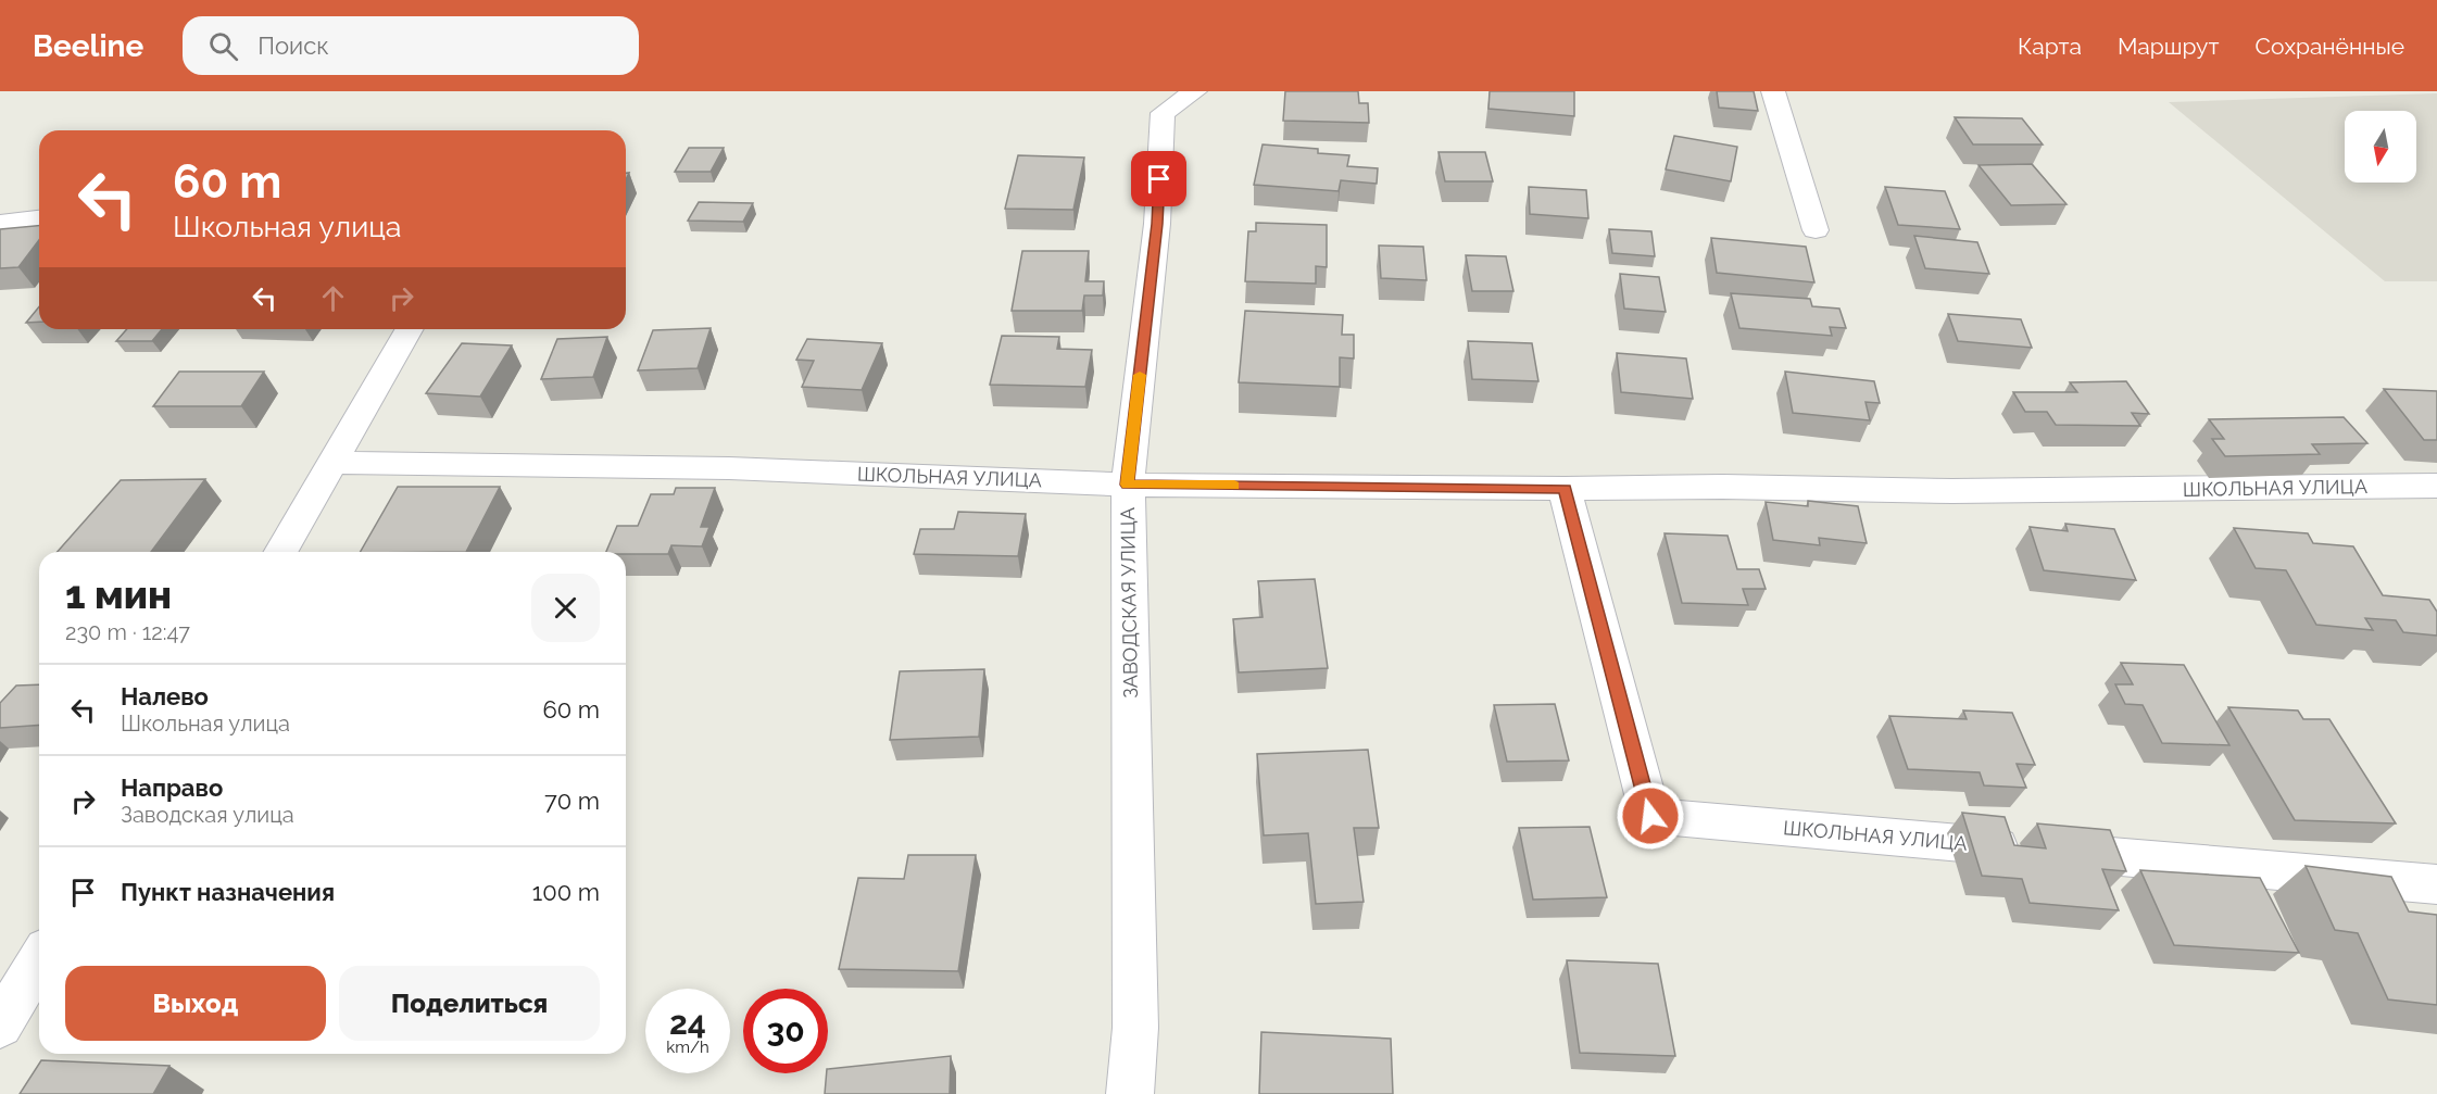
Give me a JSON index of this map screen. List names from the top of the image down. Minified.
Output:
{"streets":{"street":["ШКОЛЬНАЯ УЛИЦА","ЗАВОДСКАЯ УЛИЦА"]},"crossings":[["ШКОЛЬНАЯ УЛИЦА","ЗАВОДСКАЯ УЛИЦА"]],"north":"bottom","page":{"header":"Beeline","search":"Поиск","nav":["Карта","Маршрут","Сохранённые"],"turn":["60 m","Школьная улица"],"heading":["1 мин","230 m · 12:47"],"list":[{"name":"Налево","note":"Школьная улица","value":"60 m"},{"name":"Направо","note":"Заводская улица","value":"70 m"},{"name":"Пункт назначения","value":"100 m"}],"buttons":["Выход","Поделиться"],"speed":"24 km/h","limit":"30"}}
